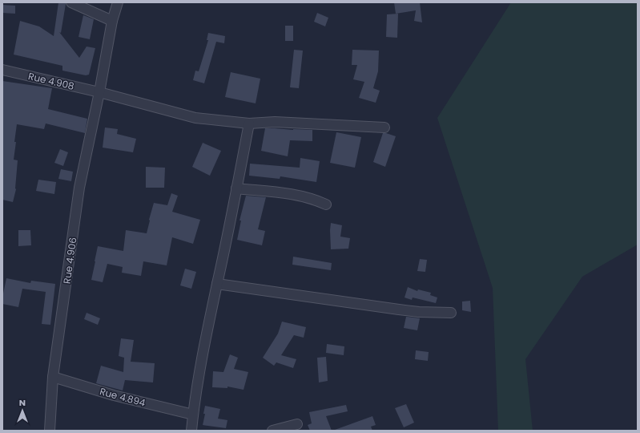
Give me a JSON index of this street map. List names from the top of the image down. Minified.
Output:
{"streets":{"street":["Rue 4.908","Rue 4.906","Rue 4.894"]},"crossings":[["Rue 4.908","Rue 4.906"],["Rue 4.906","Rue 4.894"]],"north":"top"}
